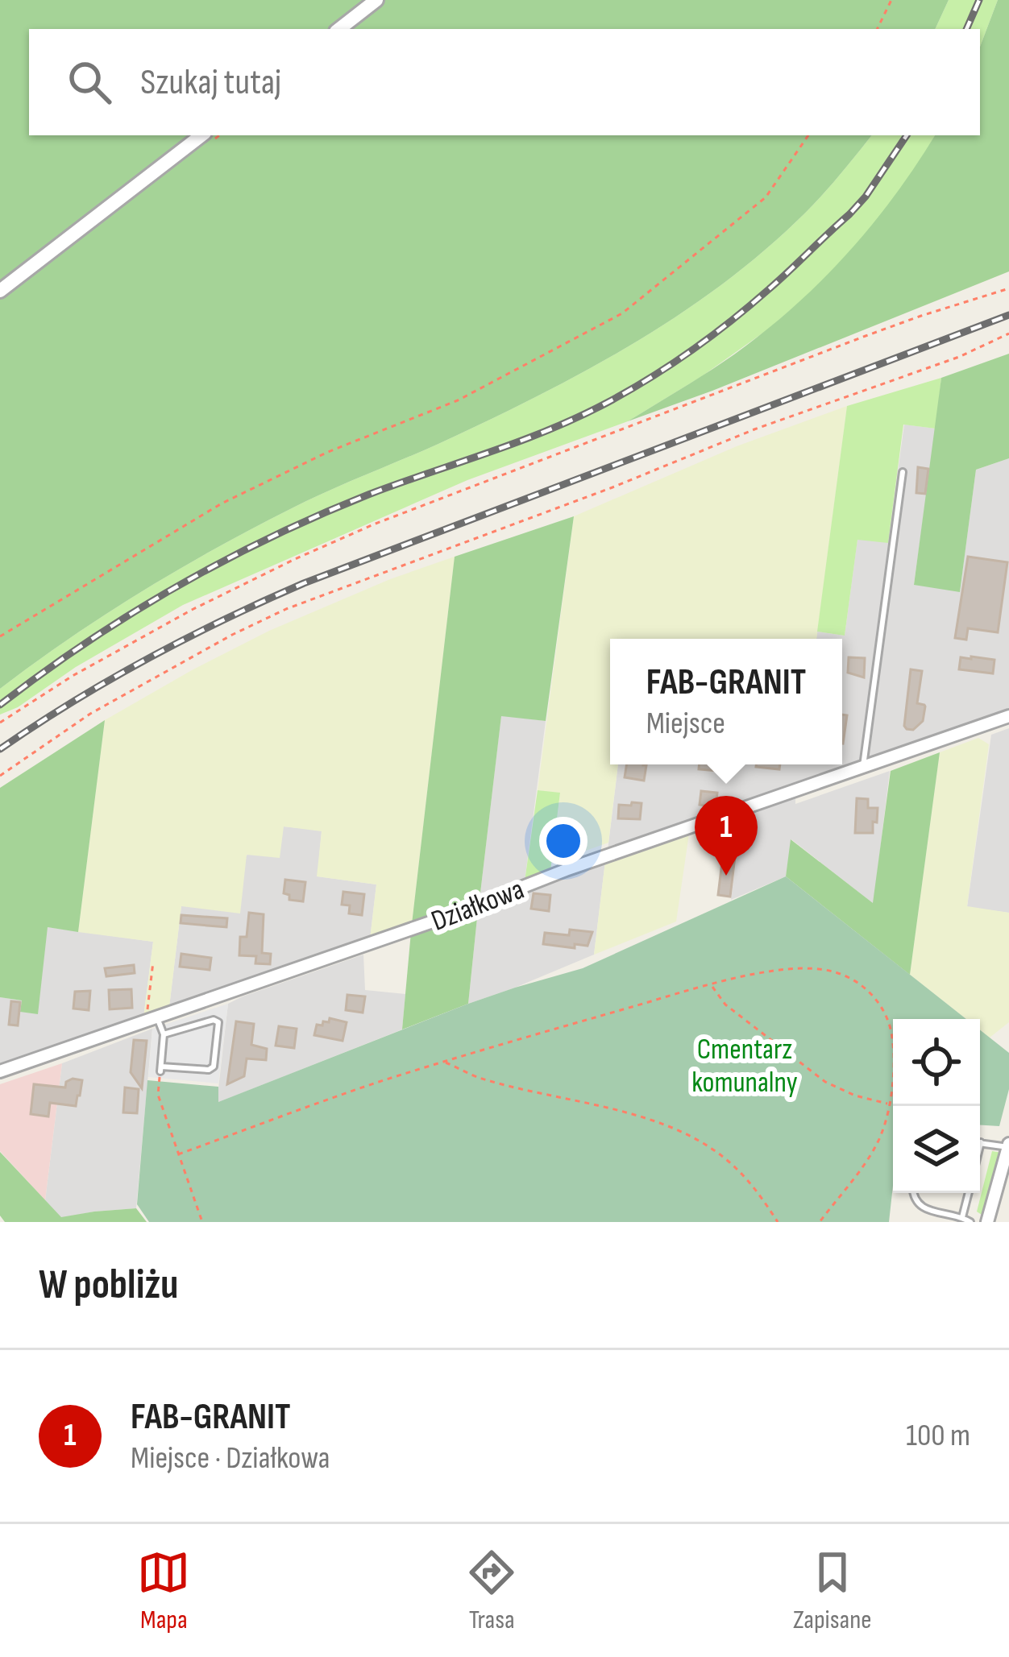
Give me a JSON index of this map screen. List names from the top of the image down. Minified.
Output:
{"streets":{"street":["Działkowa"]},"parks":["Cmentarz komunalny"],"page":{"search":"Szukaj tutaj","popup":["FAB-GRANIT","Miejsce"],"pins":"1","heading":"W pobliżu","list":[{"mark":"1","name":"FAB-GRANIT","note":"Miejsce · Działkowa","value":"100 m"}],"nav":["Mapa","Trasa","Zapisane"]}}
